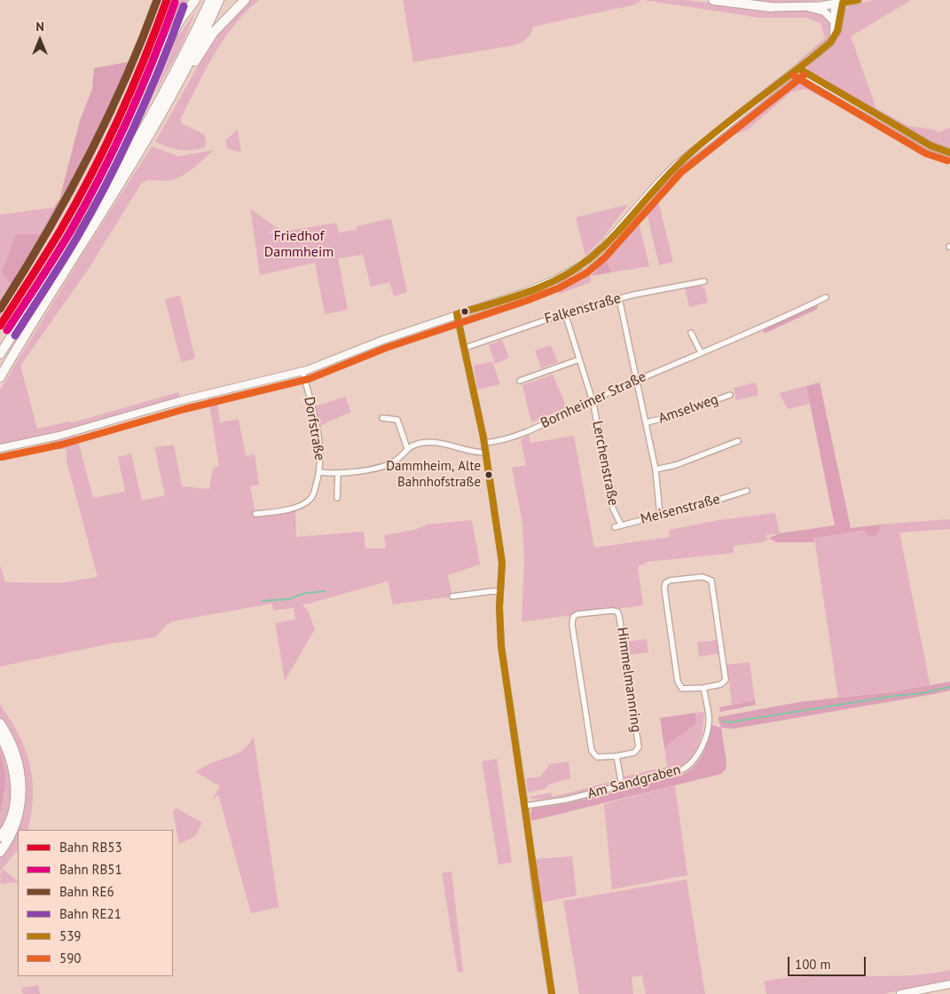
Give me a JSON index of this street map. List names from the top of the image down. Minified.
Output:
{"streets":{"street":["Falkenstraße","Bornheimer Straße","Amselweg","Dorfstraße","Lerchenstraße","Meisenstraße","Himmelmannring","Am Sandgraben"]},"crossings":[["Falkenstraße","Lerchenstraße"],["Bornheimer Straße","Lerchenstraße"],["Lerchenstraße","Meisenstraße"]],"parks":["Friedhof Dammheim"],"places":["Dammheim, Alte Bahnhofstraße"],"lines":["rail line RB53","rail line RE6","transit line 539","rail line RB51","rail line RE21","transit line 590"],"legend":["Bahn RB53","Bahn RB51","Bahn RE6","Bahn RE21","539","590"],"scale_bar":"100 m","north":"top"}
